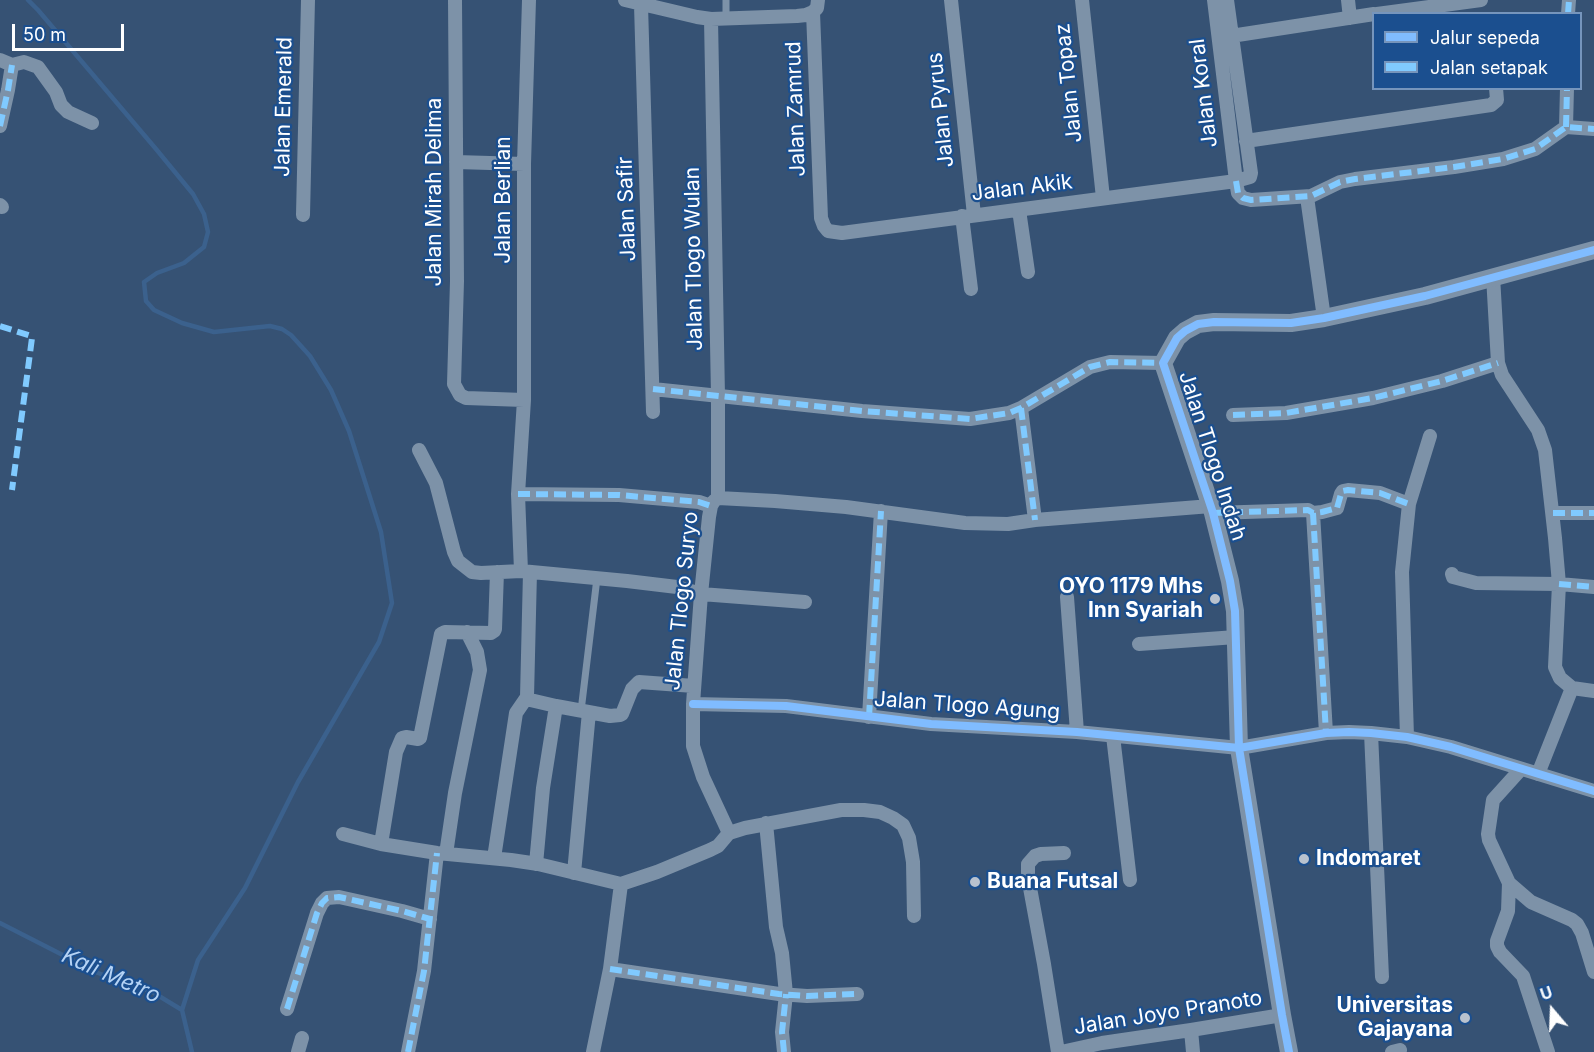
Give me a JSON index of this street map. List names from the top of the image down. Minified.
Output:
{"streets":{"street":["Jalan Topaz","Jalan Koral","Jalan Emerald","Jalan Zamrud","Jalan Pyrus","Jalan Akik","Jalan Mirah Delima","Jalan Berlian","Jalan Safir","Jalan Tlogo Wulan","Jalan Tlogo Indah","Jalan Tlogo Suryo","Jalan Tlogo Agung","Jalan Joyo Pranoto"]},"crossings":[["Jalan Topaz","Jalan Akik"],["Jalan Koral","Jalan Akik"],["Jalan Zamrud","Jalan Akik"],["Jalan Pyrus","Jalan Akik"],["Jalan Mirah Delima","Jalan Berlian"],["Jalan Tlogo Wulan","Jalan Tlogo Suryo"],["Jalan Tlogo Indah","Jalan Tlogo Suryo"],["Jalan Tlogo Indah","Jalan Tlogo Agung"],["Jalan Tlogo Indah","Jalan Joyo Pranoto"],["Jalan Tlogo Suryo","Jalan Tlogo Agung"]],"water":["Kali Metro"],"places":["OYO 1179 Mhs Inn Syariah","Indomaret","Buana Futsal","Universitas Gajayana"],"legend":["Jalur sepeda","Jalan setapak"],"scale_bar":"50 m","north":"top"}
